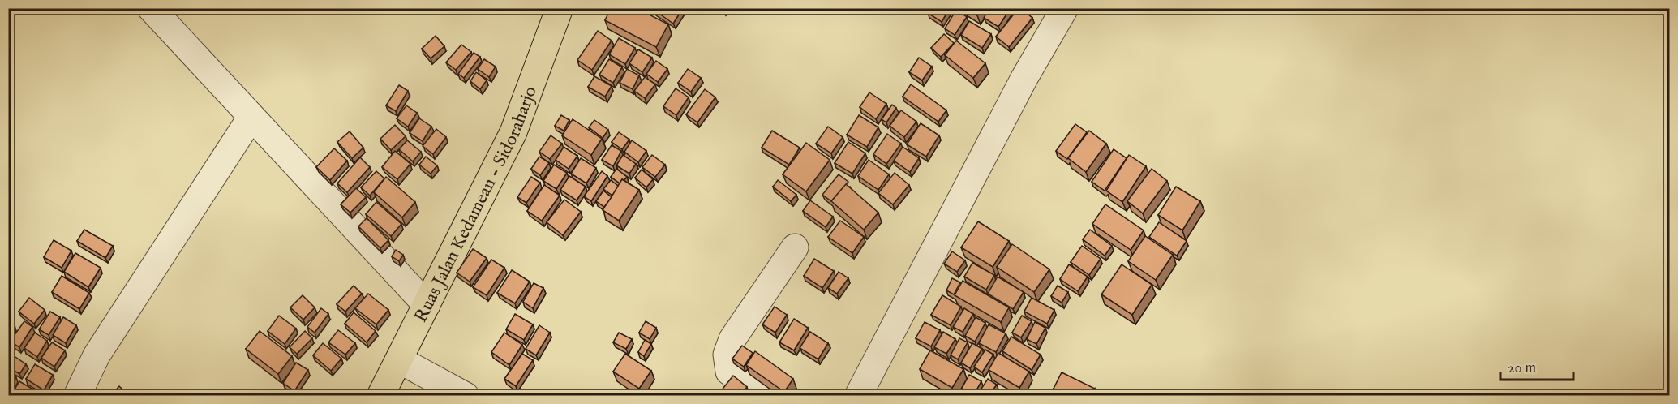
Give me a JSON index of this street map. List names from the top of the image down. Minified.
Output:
{"streets":{"main road":["Ruas Jalan Kedamean - Sidoraharjo"]},"scale_bar":"20 m"}
